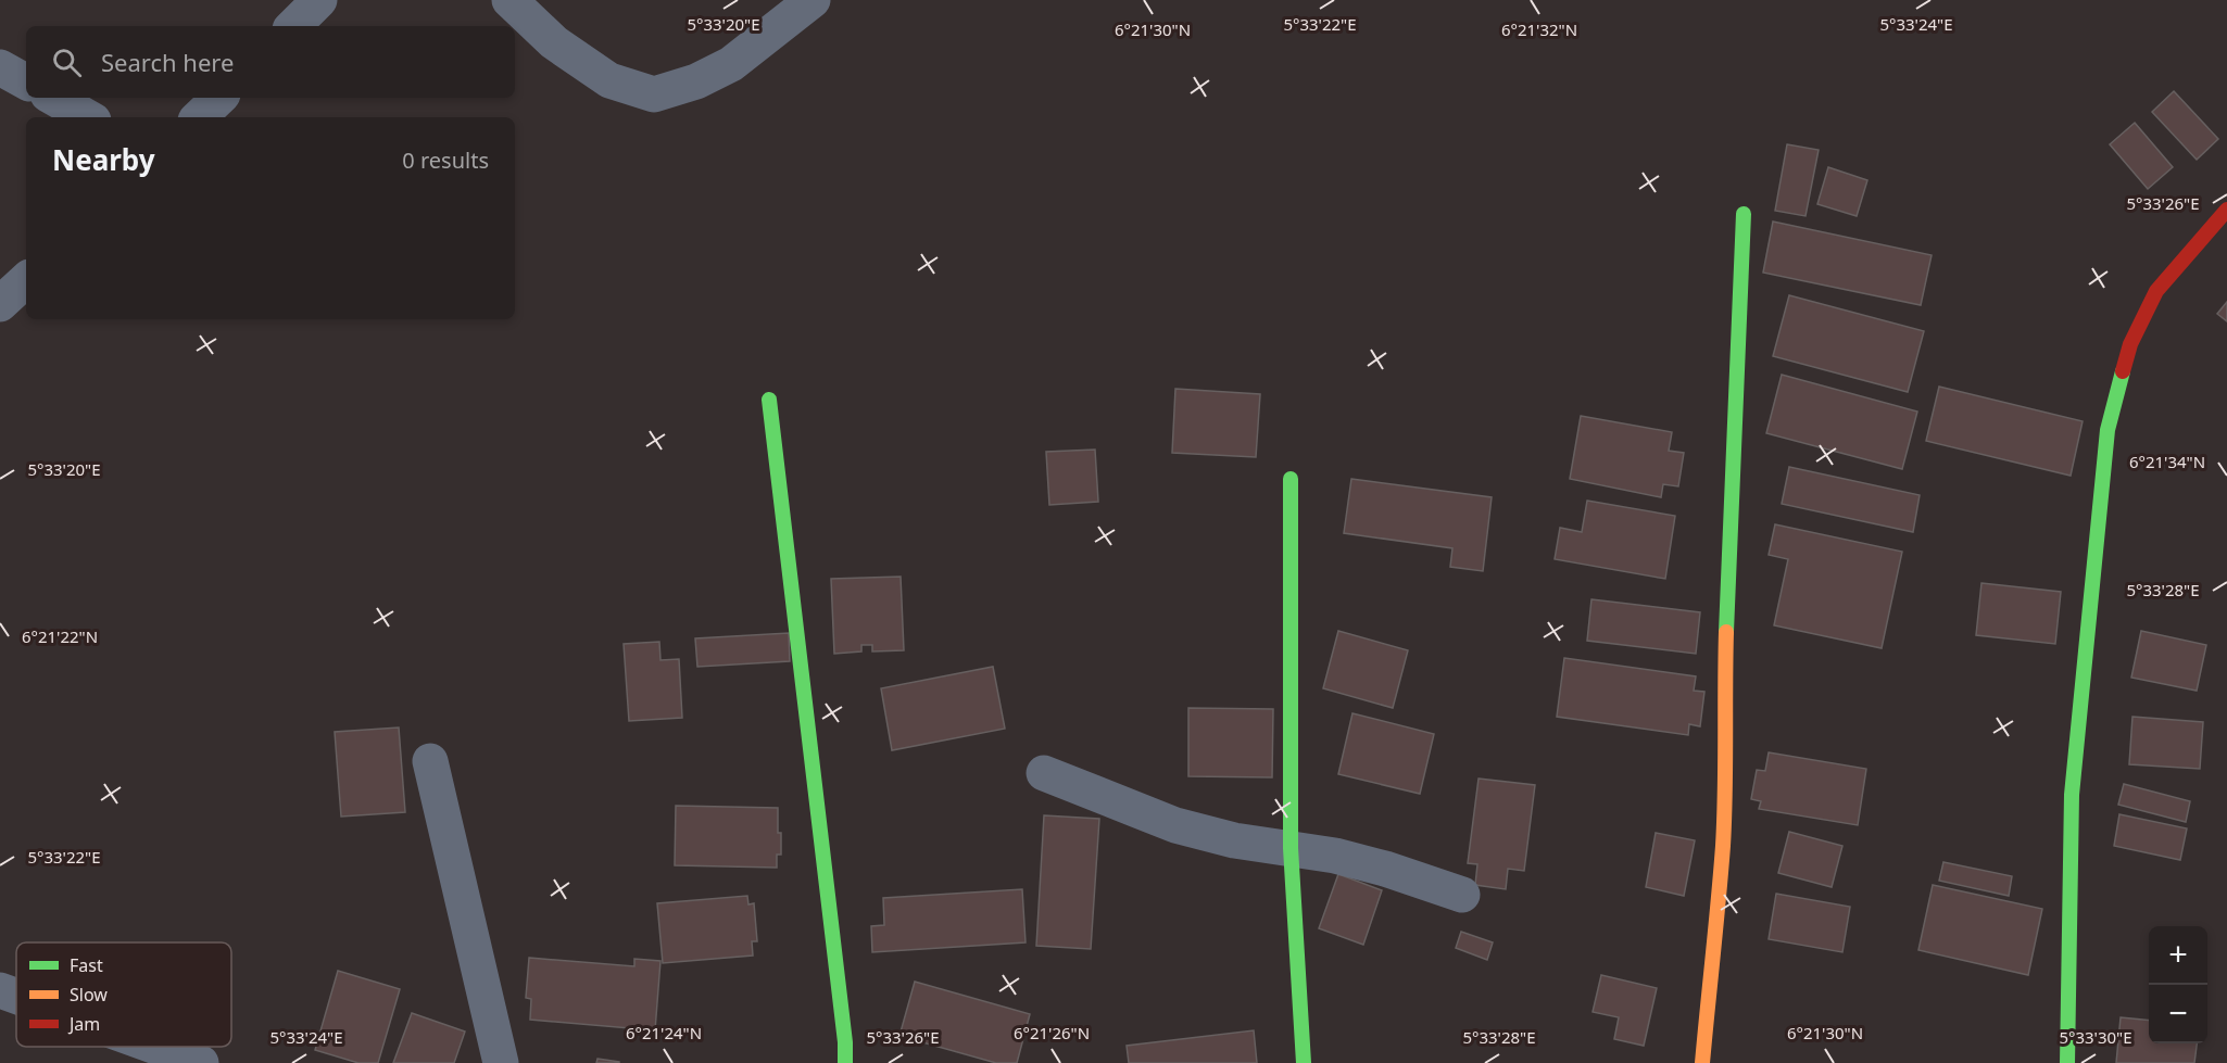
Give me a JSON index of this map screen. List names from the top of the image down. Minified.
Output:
{"legend":["Fast","Slow","Jam"],"page":{"search":"Search here","heading":["Nearby","0 results"],"map_buttons":["+","−"]},"coordinates":["5°33'24\"E","5°33'20\"E","5°33'22\"E","6°21'30\"N","6°21'32\"N","5°33'26\"E","6°21'34\"N","5°33'28\"E","6°21'22\"N","6°21'24\"N","6°21'26\"N","5°33'30\"E"]}
